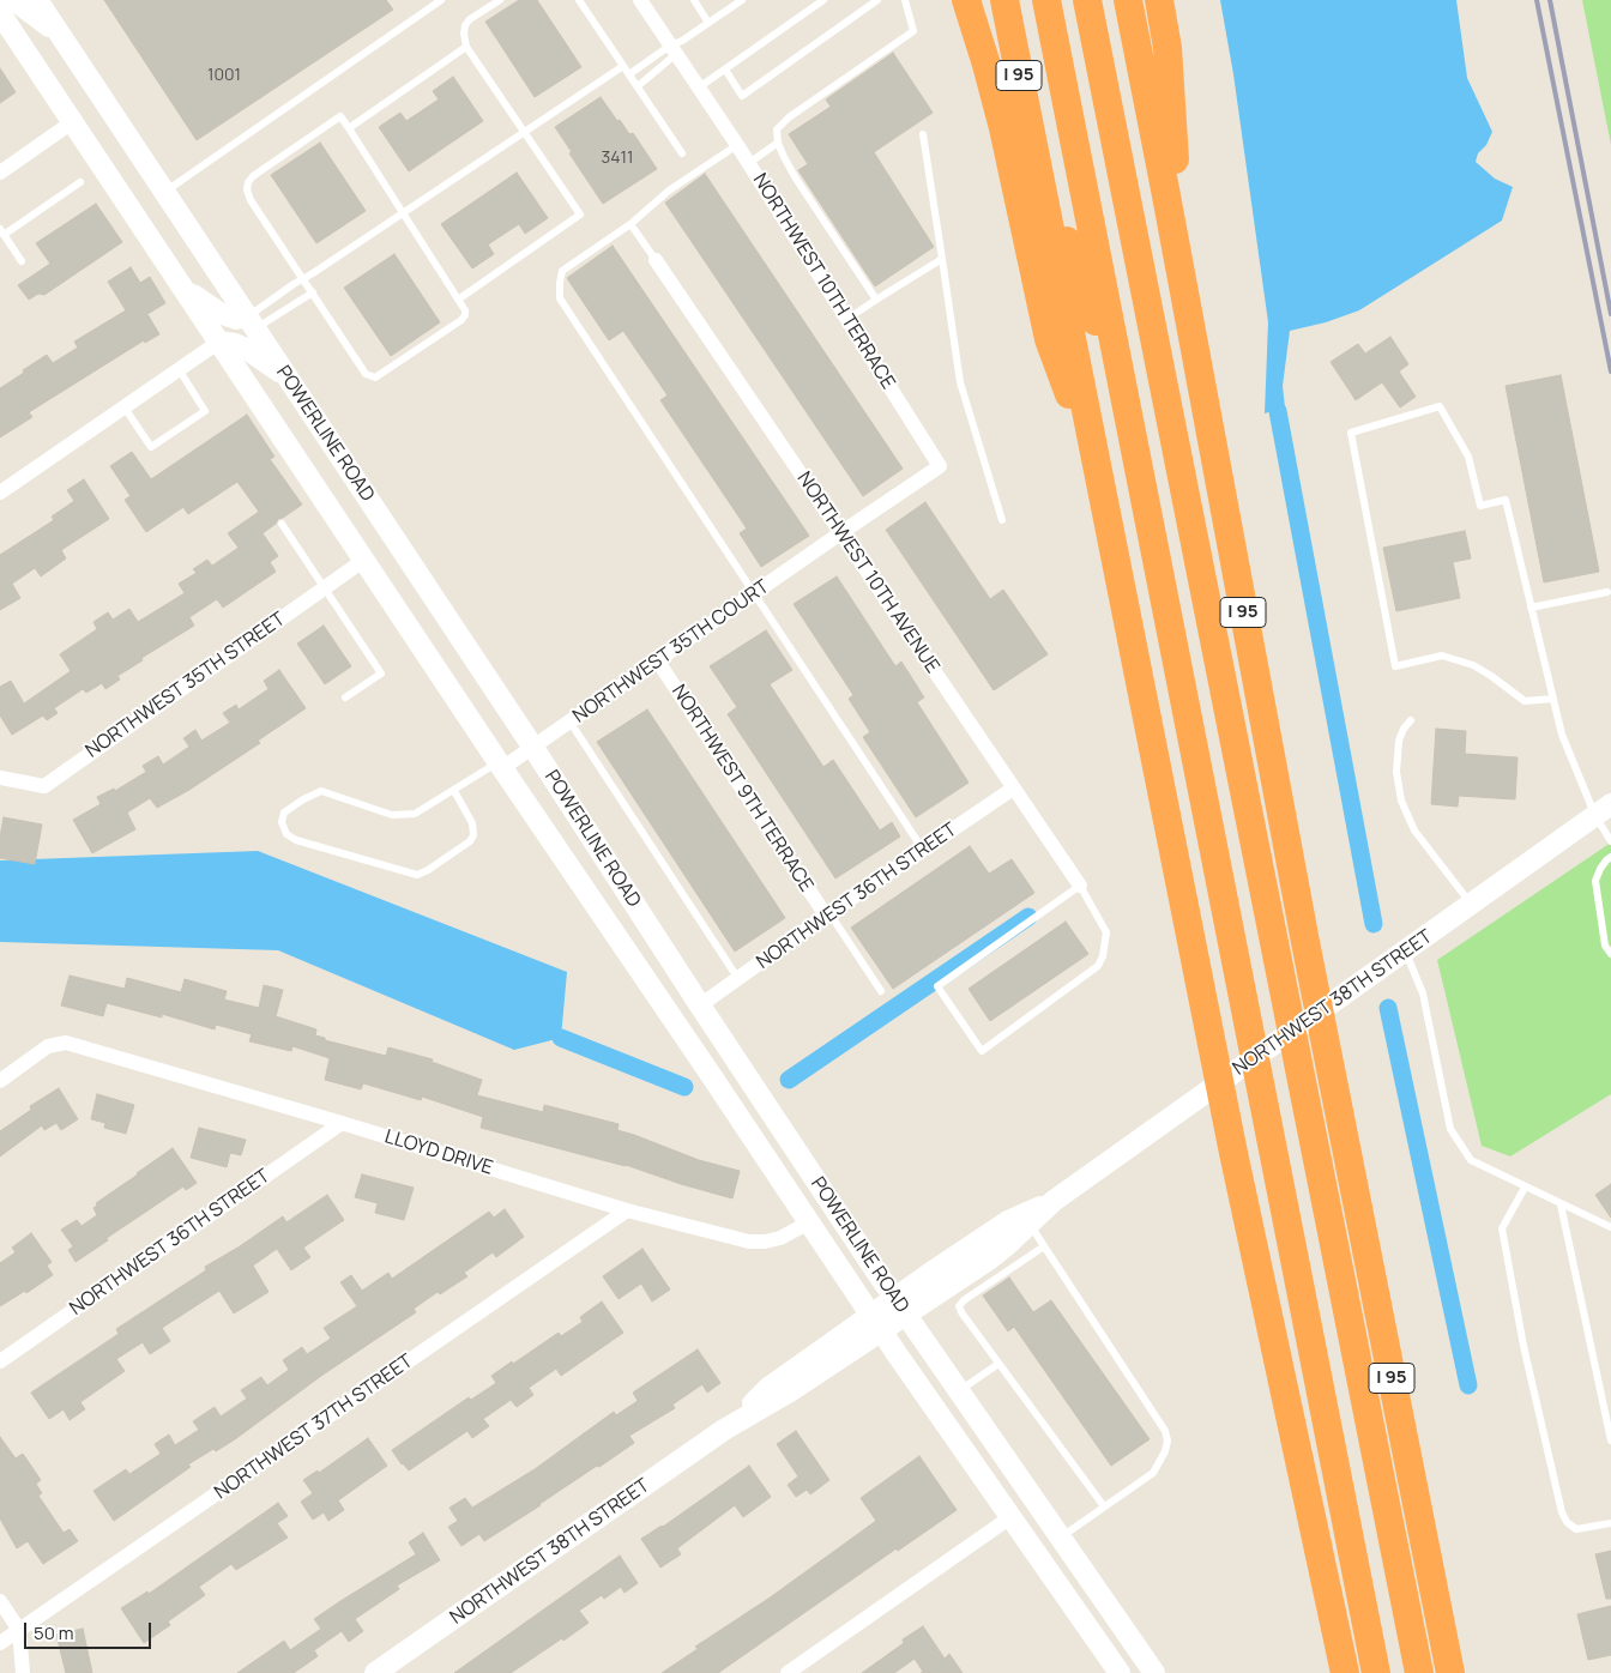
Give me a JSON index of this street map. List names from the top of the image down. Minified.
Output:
{"streets":{"highway":["I 95"],"main road":["POWERLINE ROAD","NORTHWEST 38TH STREET"],"street":["NORTHWEST 10TH TERRACE","NORTHWEST 10TH AVENUE","NORTHWEST 35TH COURT","NORTHWEST 35TH STREET","NORTHWEST 9TH TERRACE","NORTHWEST 36TH STREET","LLOYD DRIVE","NORTHWEST 37TH STREET"]},"crossings":[["NORTHWEST 10TH TERRACE","NORTHWEST 10TH AVENUE"],["NORTHWEST 10TH TERRACE","NORTHWEST 35TH COURT"],["POWERLINE ROAD","NORTHWEST 35TH COURT"],["POWERLINE ROAD","NORTHWEST 35TH STREET"],["POWERLINE ROAD","NORTHWEST 36TH STREET"],["POWERLINE ROAD","NORTHWEST 38TH STREET"],["POWERLINE ROAD","LLOYD DRIVE"],["NORTHWEST 10TH AVENUE","NORTHWEST 35TH COURT"],["NORTHWEST 10TH AVENUE","NORTHWEST 36TH STREET"],["NORTHWEST 35TH COURT","NORTHWEST 9TH TERRACE"],["NORTHWEST 9TH TERRACE","NORTHWEST 36TH STREET"],["NORTHWEST 36TH STREET","LLOYD DRIVE"],["LLOYD DRIVE","NORTHWEST 37TH STREET"]],"house_numbers":["1001","3411"],"scale_bar":"50 m"}
